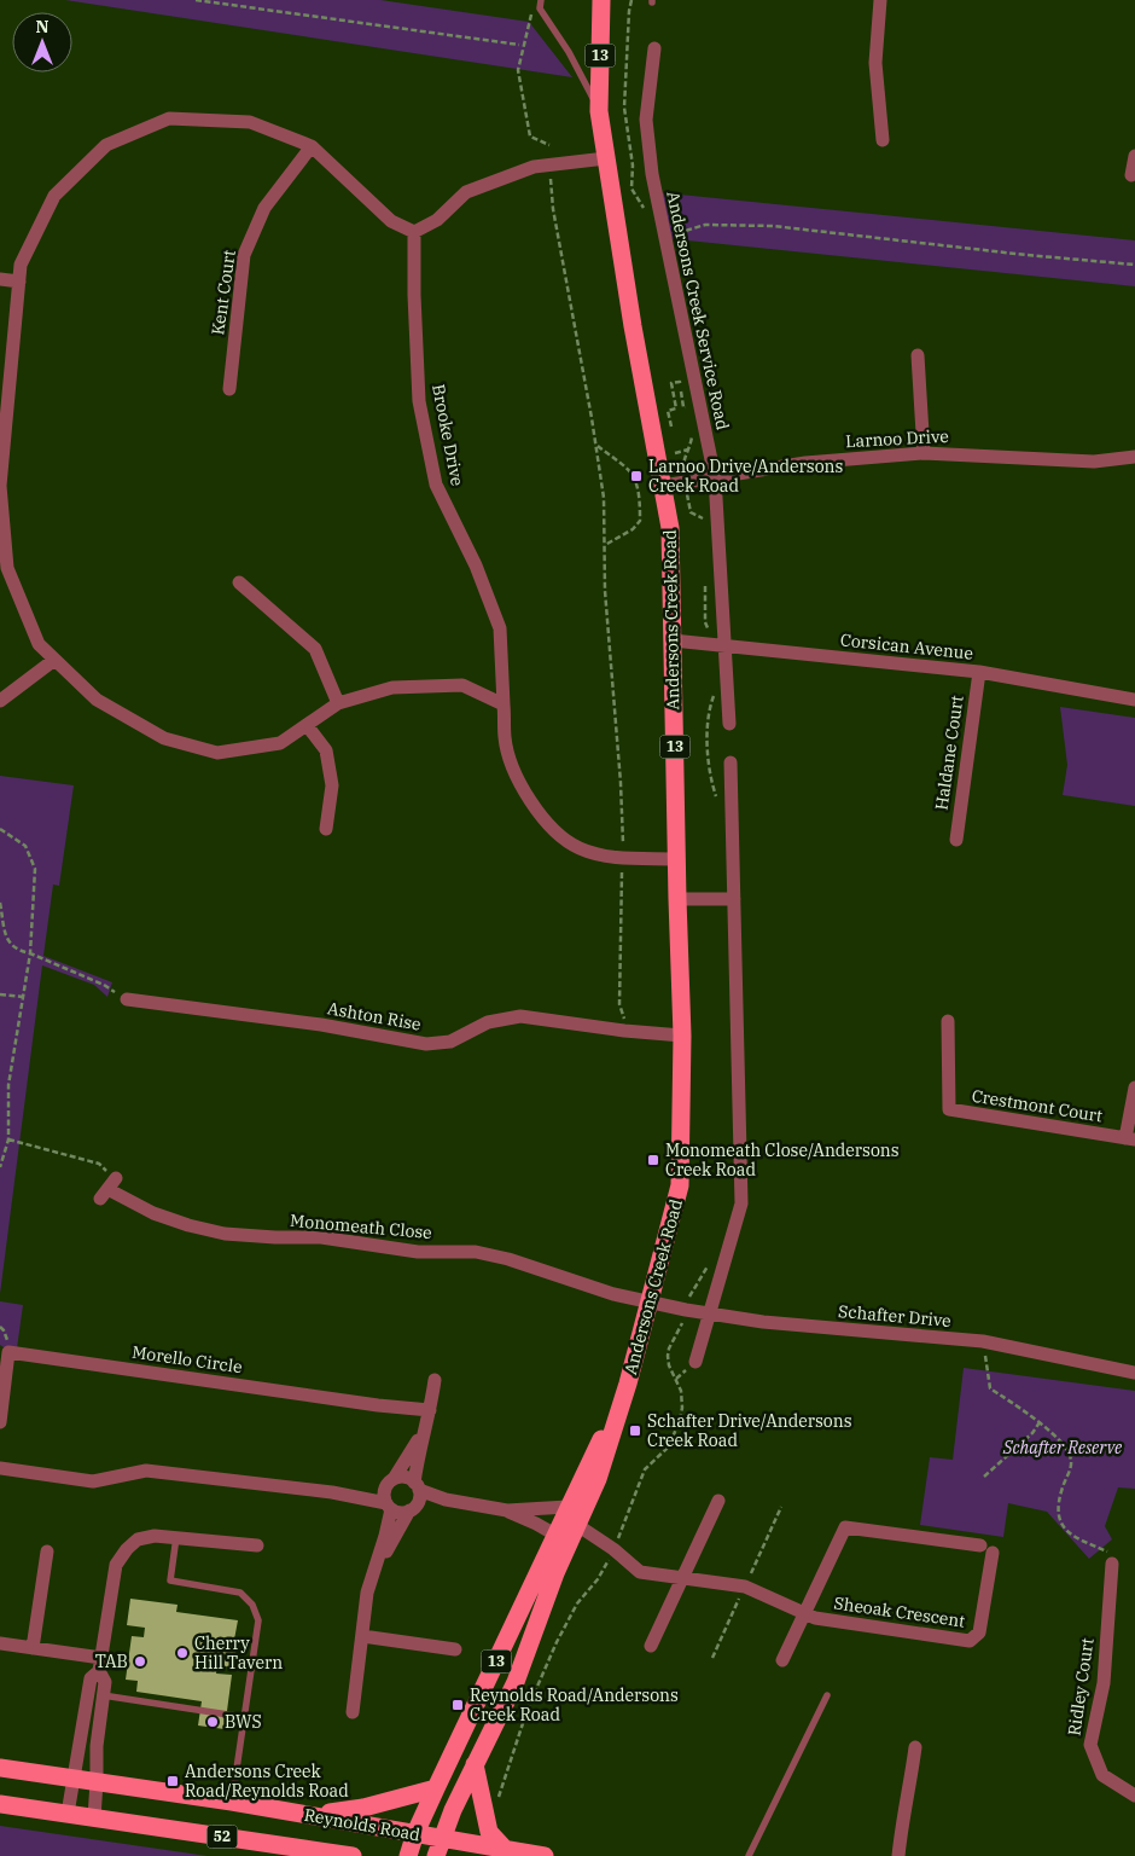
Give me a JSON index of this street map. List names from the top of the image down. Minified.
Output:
{"streets":{"main road":["13","Andersons Creek Road","Reynolds Road","52"],"street":["Kent Court","Andersons Creek Service Road","Brooke Drive","Larnoo Drive","Corsican Avenue","Haldane Court","Ashton Rise","Crestmont Court","Monomeath Close","Schafter Drive","Morello Circle","Sheoak Crescent","Ridley Court"]},"crossings":[["Andersons Creek Service Road","Larnoo Drive"],["Andersons Creek Service Road","Corsican Avenue"],["Brooke Drive","Andersons Creek Road"],["Larnoo Drive","Andersons Creek Road"],["Andersons Creek Road","Corsican Avenue"],["Andersons Creek Road","Ashton Rise"],["Andersons Creek Road","Monomeath Close"],["Andersons Creek Road","Schafter Drive"],["Andersons Creek Road","Sheoak Crescent"],["Andersons Creek Road","Reynolds Road"],["Corsican Avenue","Haldane Court"],["Monomeath Close","Schafter Drive"]],"parks":["Schafter Reserve"],"places":{"transit":["Larnoo Drive/Andersons Creek Road","Monomeath Close/Andersons Creek Road","Schafter Drive/Andersons Creek Road","Reynolds Road/Andersons Creek Road","Andersons Creek Road/Reynolds Road"],"other":["Cherry Hill Tavern","TAB","BWS"]},"north":"top"}
